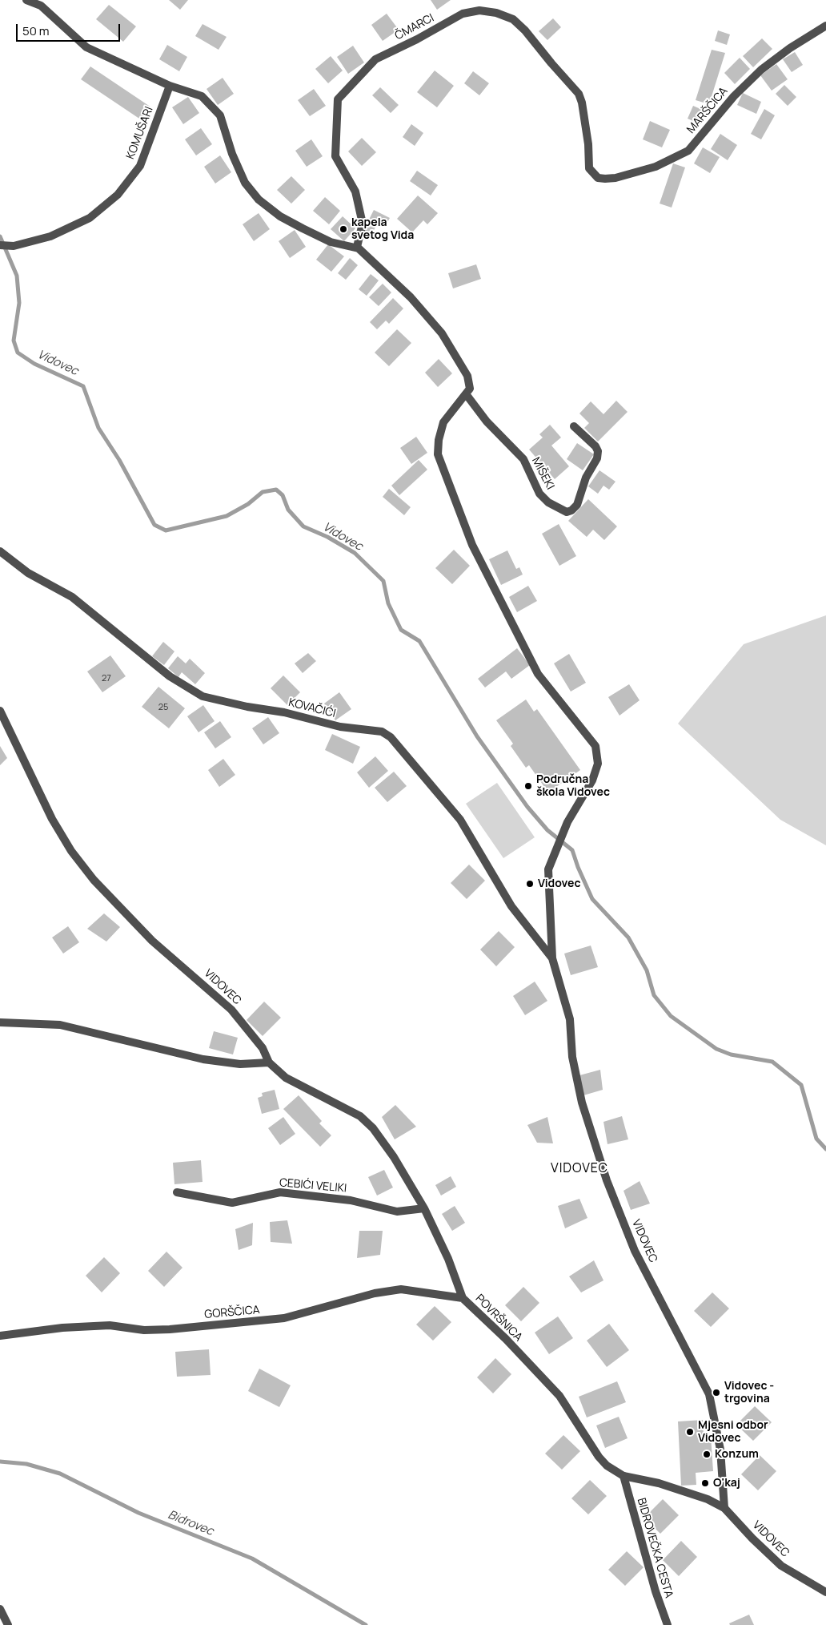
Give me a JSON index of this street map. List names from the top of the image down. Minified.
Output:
{"streets":{"street":["ČMARCI","MARŠČICA","KOMUŠARI","MIŠEKI","KOVAČIĆI","VIDOVEC","CEBIĆI VELIKI","GORŠČICA","POVRŠNICA","BIDROVEČKA CESTA"]},"crossings":[["ČMARCI","MARŠČICA"],["MIŠEKI","VIDOVEC"],["KOVAČIĆI","VIDOVEC"],["VIDOVEC","POVRŠNICA"],["CEBIĆI VELIKI","POVRŠNICA"],["GORŠČICA","POVRŠNICA"],["POVRŠNICA","BIDROVEČKA CESTA"]],"districts":["VIDOVEC"],"water":["Vidovec","Bidrovec"],"places":["kapela svetog Vida","Područna škola Vidovec","Vidovec","Vidovec - trgovina","Mjesni odbor Vidovec","Konzum","O'kaj"],"house_numbers":["27","25"],"scale_bar":"50 m"}
